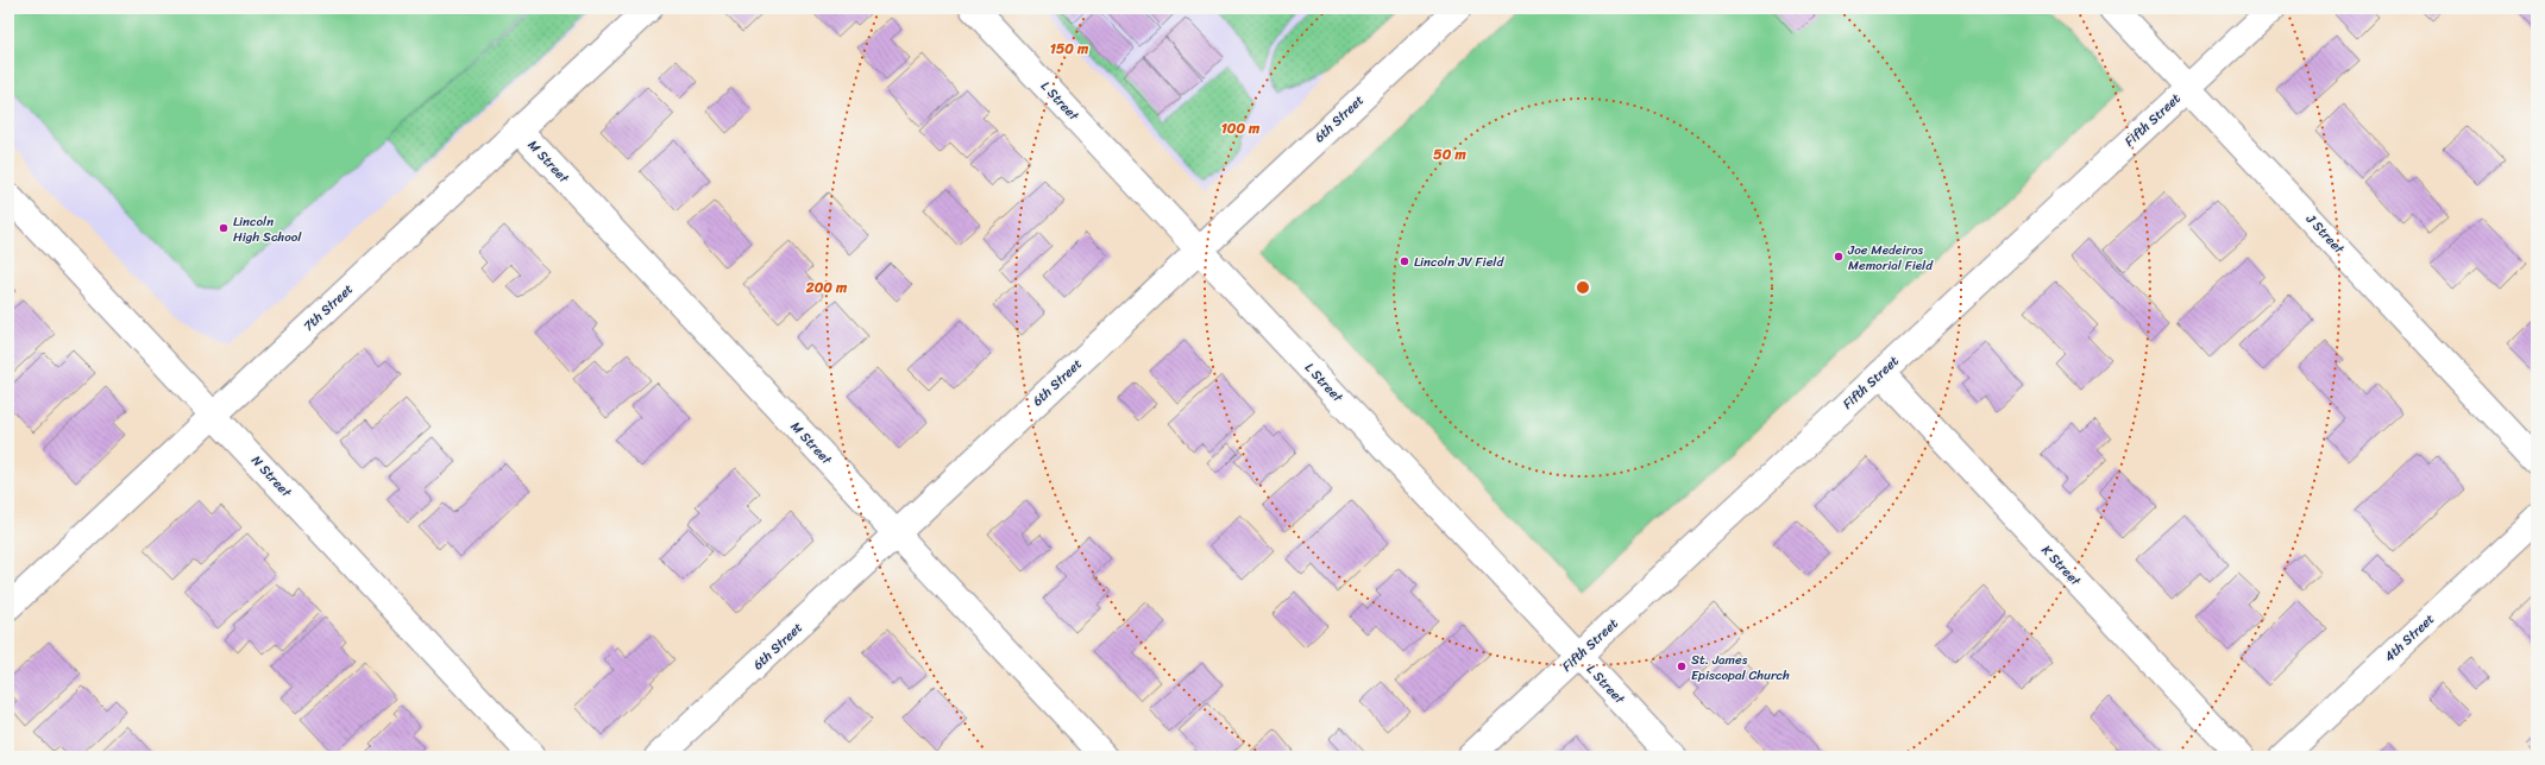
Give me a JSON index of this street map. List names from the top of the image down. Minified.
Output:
{"streets":{"street":["L Street","6th Street","Fifth Street","M Street","J Street","7th Street","N Street","K Street","4th Street"]},"crossings":[["L Street","6th Street"],["L Street","Fifth Street"],["6th Street","M Street"],["Fifth Street","J Street"],["Fifth Street","K Street"],["M Street","7th Street"],["7th Street","N Street"]],"places":["Lincoln High School","Joe Medeiros Memorial Field","Lincoln JV Field","St. James Episcopal Church"],"rings":["150 m","100 m","50 m","200 m"]}
